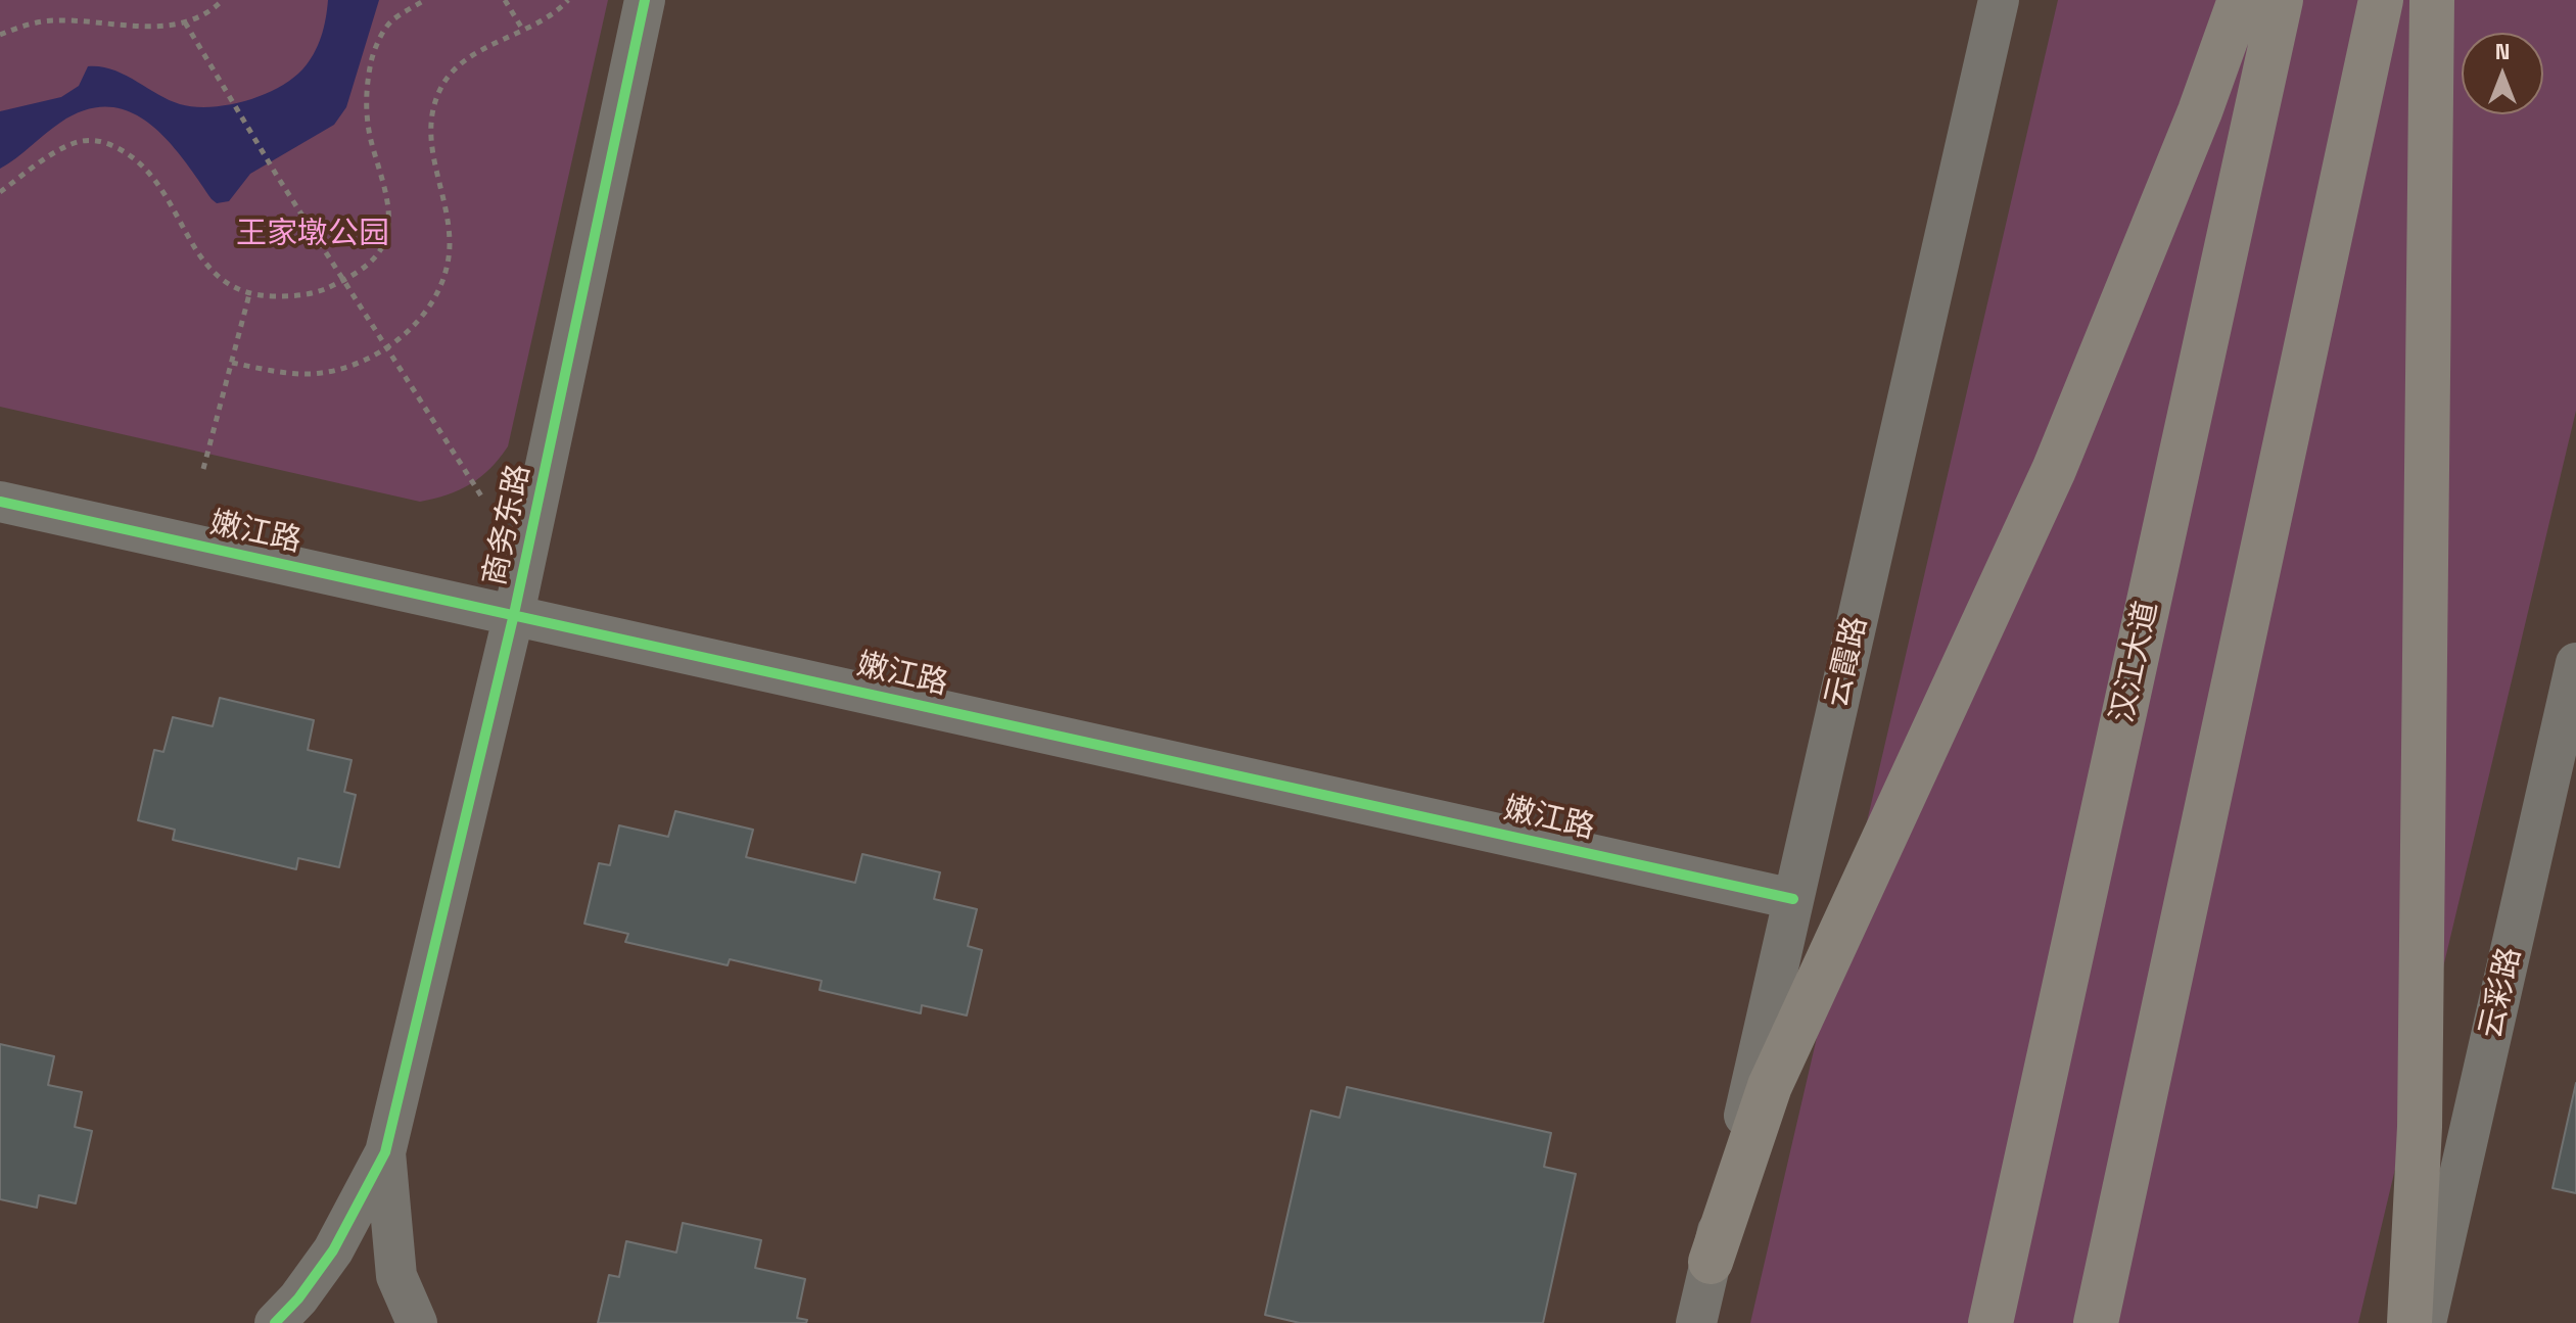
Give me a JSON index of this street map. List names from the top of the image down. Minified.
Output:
{"streets":{"highway":["汉江大道"],"street":["商务东路","嫩江路","云霞路","云彩路"]},"crossings":[["商务东路","嫩江路"],["嫩江路","云霞路"]],"parks":["王家墩公园"],"north":"top"}
